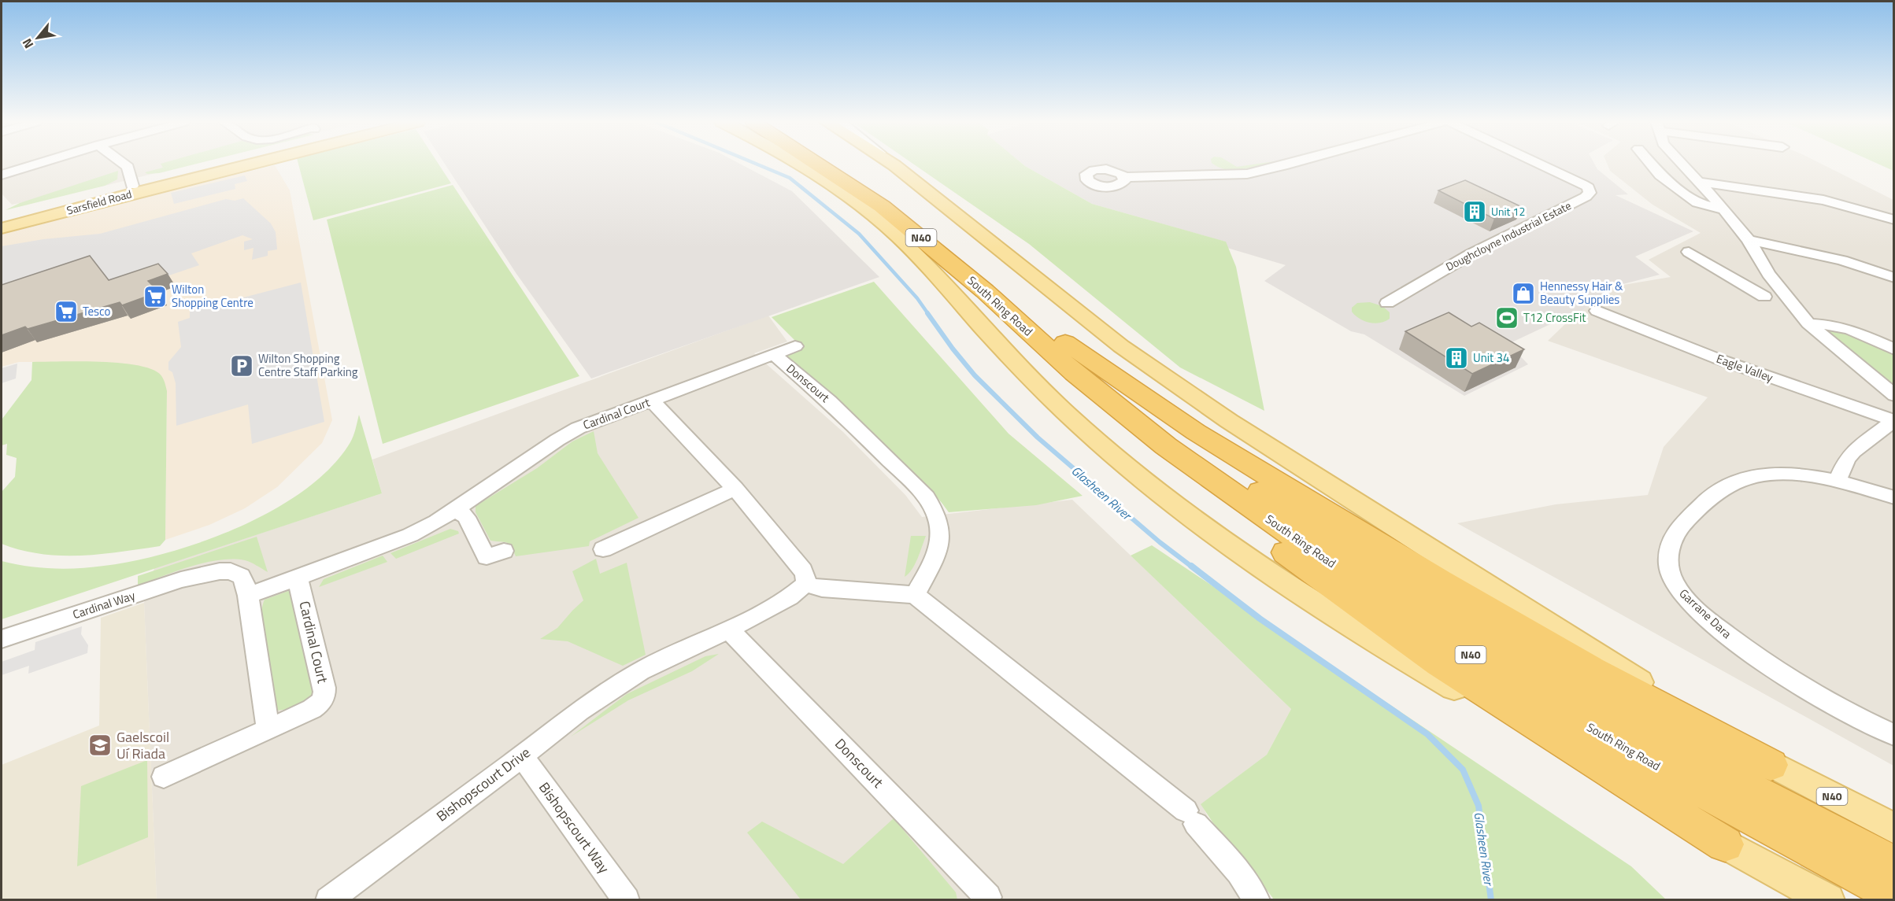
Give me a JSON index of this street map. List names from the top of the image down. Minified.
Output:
{"streets":{"highway":["N40","South Ring Road"],"main road":["Sarsfield Road"],"street":["Doughcloyne Industrial Estate","Eagle Valley","Donscourt","Cardinal Court","Cardinal Way","Garrane Dara","Bishopscourt Drive","Bishopscourt Way"]},"crossings":[["Eagle Valley","Garrane Dara"],["Donscourt","Cardinal Court"],["Donscourt","Bishopscourt Drive"],["Cardinal Court","Cardinal Way"],["Bishopscourt Drive","Bishopscourt Way"]],"water":["Glasheen River"],"places":{"building":["Unit 12","Unit 34"],"shop":["Hennessy Hair & Beauty Supplies"],"supermarket":["Wilton Shopping Centre","Tesco"],"sports":["T12 CrossFit"],"parking":["Wilton Shopping Centre Staff Parking"],"school or university":["Gaelscoil Uí Riada"]},"north":"bottom left"}
